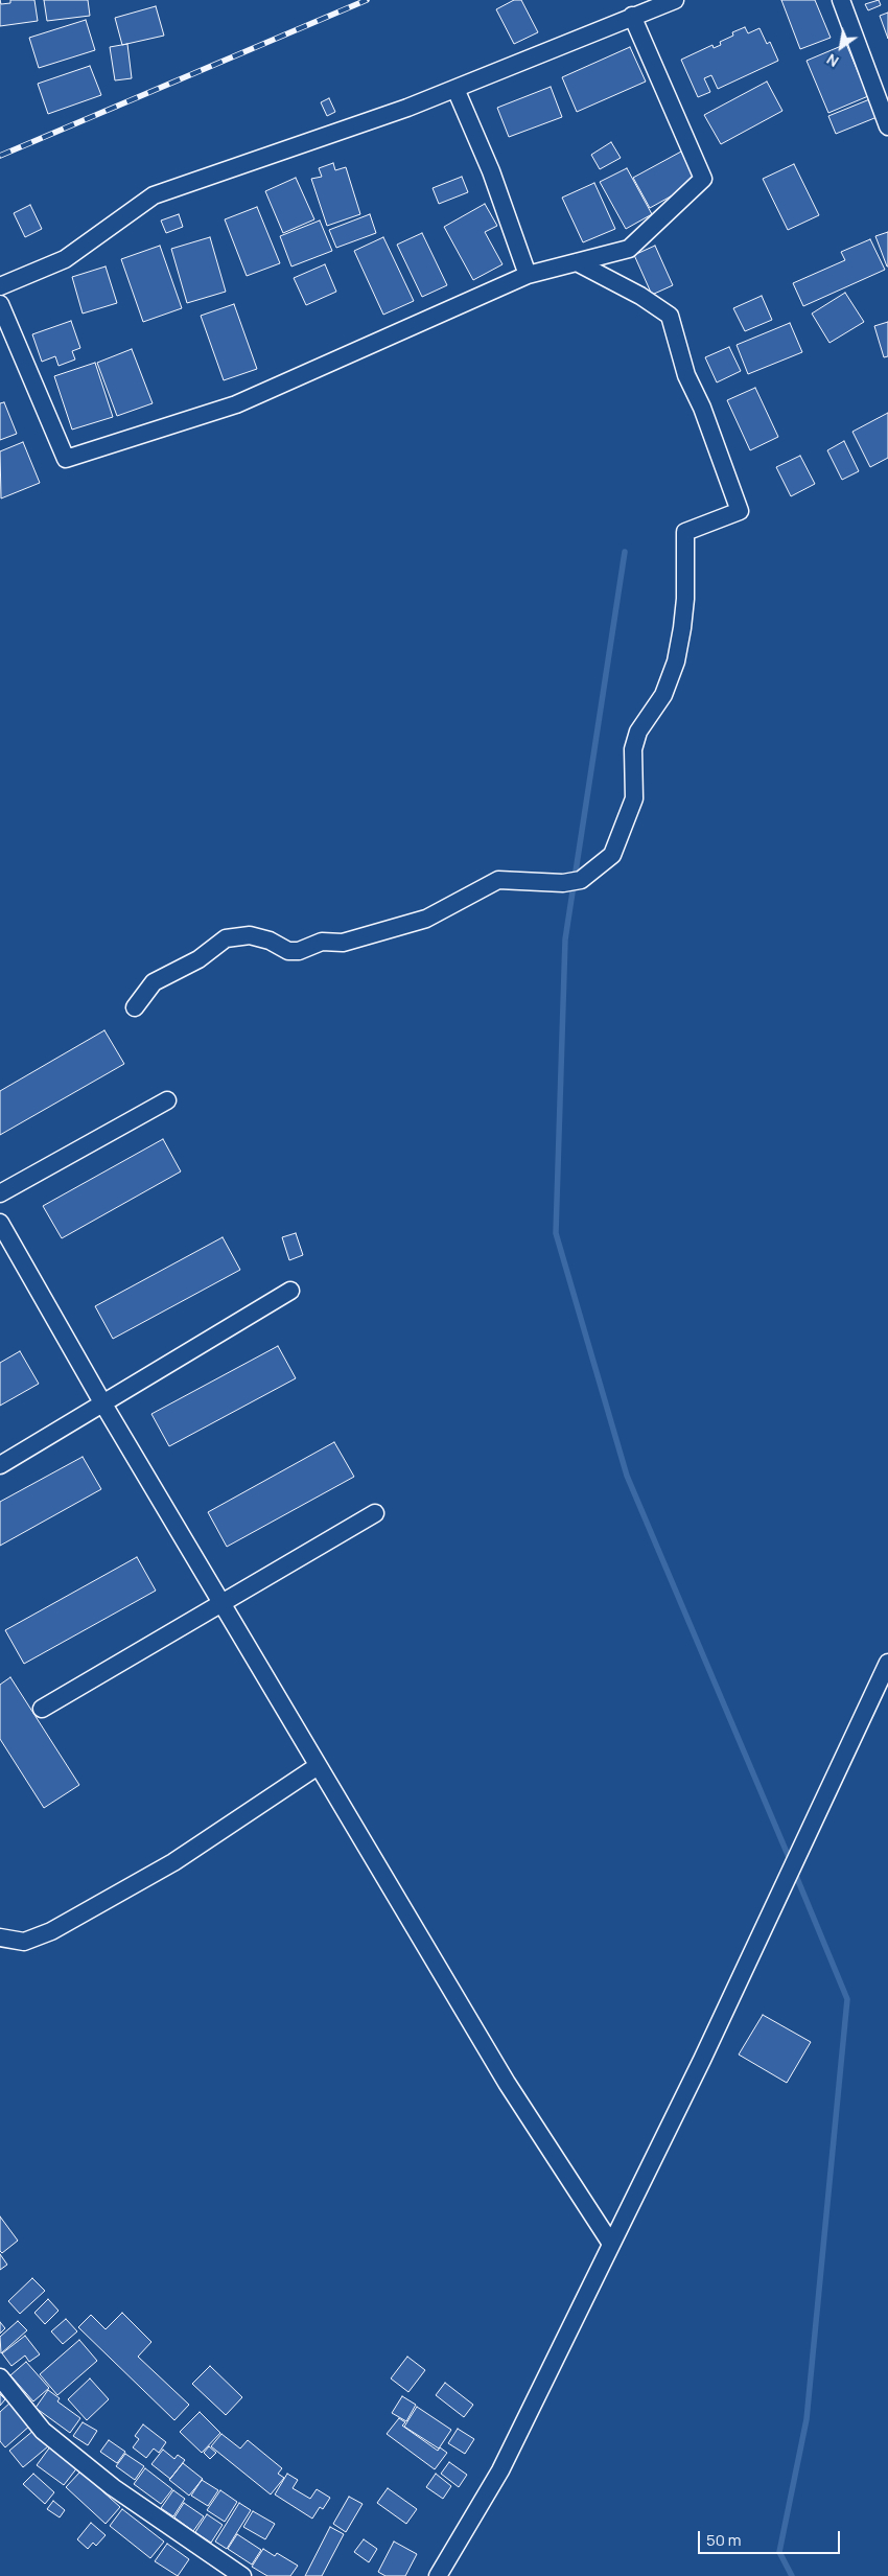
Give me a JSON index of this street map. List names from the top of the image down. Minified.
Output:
{"scale_bar":"50 m","north":"bottom left"}
